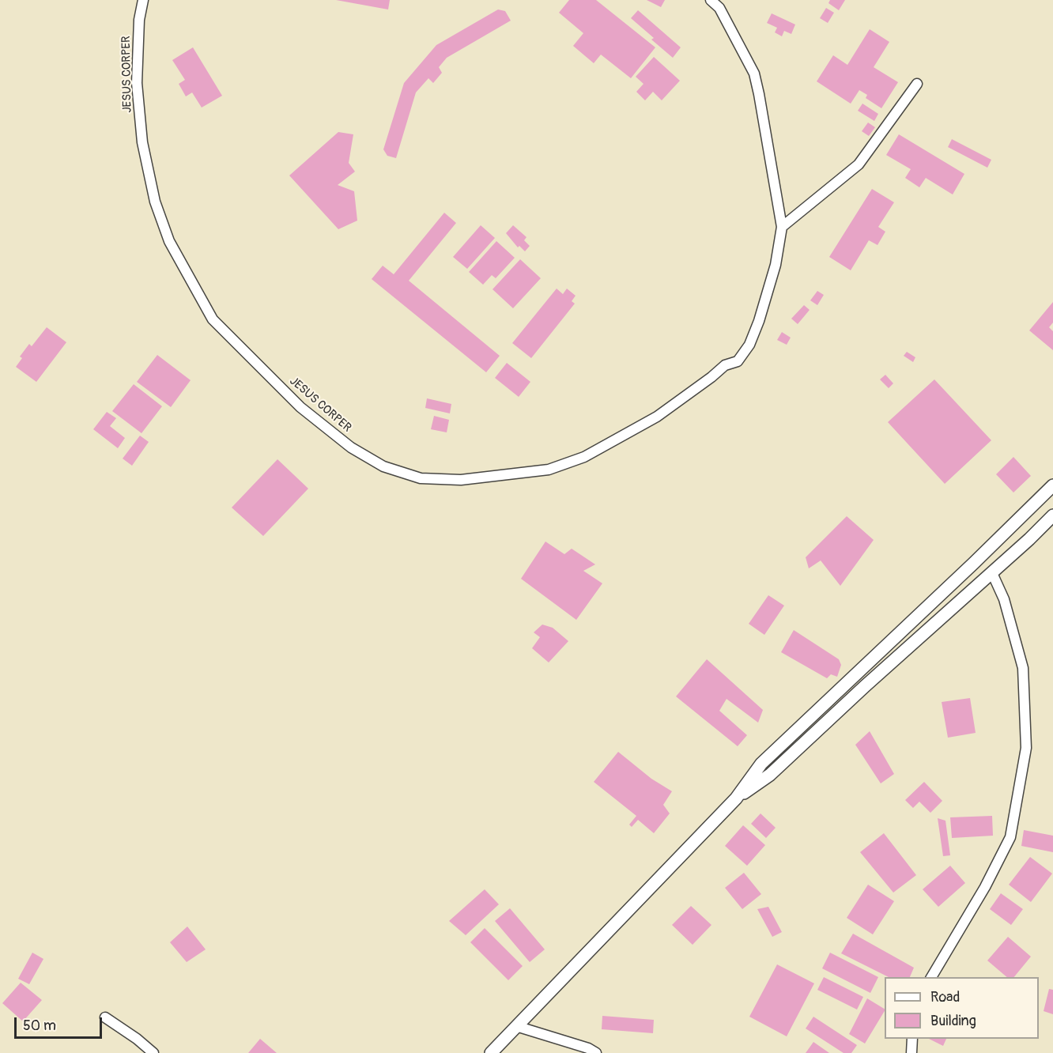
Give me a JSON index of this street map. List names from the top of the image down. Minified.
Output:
{"streets":{"street":["JESUS CORPER"]},"legend":["Road","Building"],"scale_bar":"50 m"}
